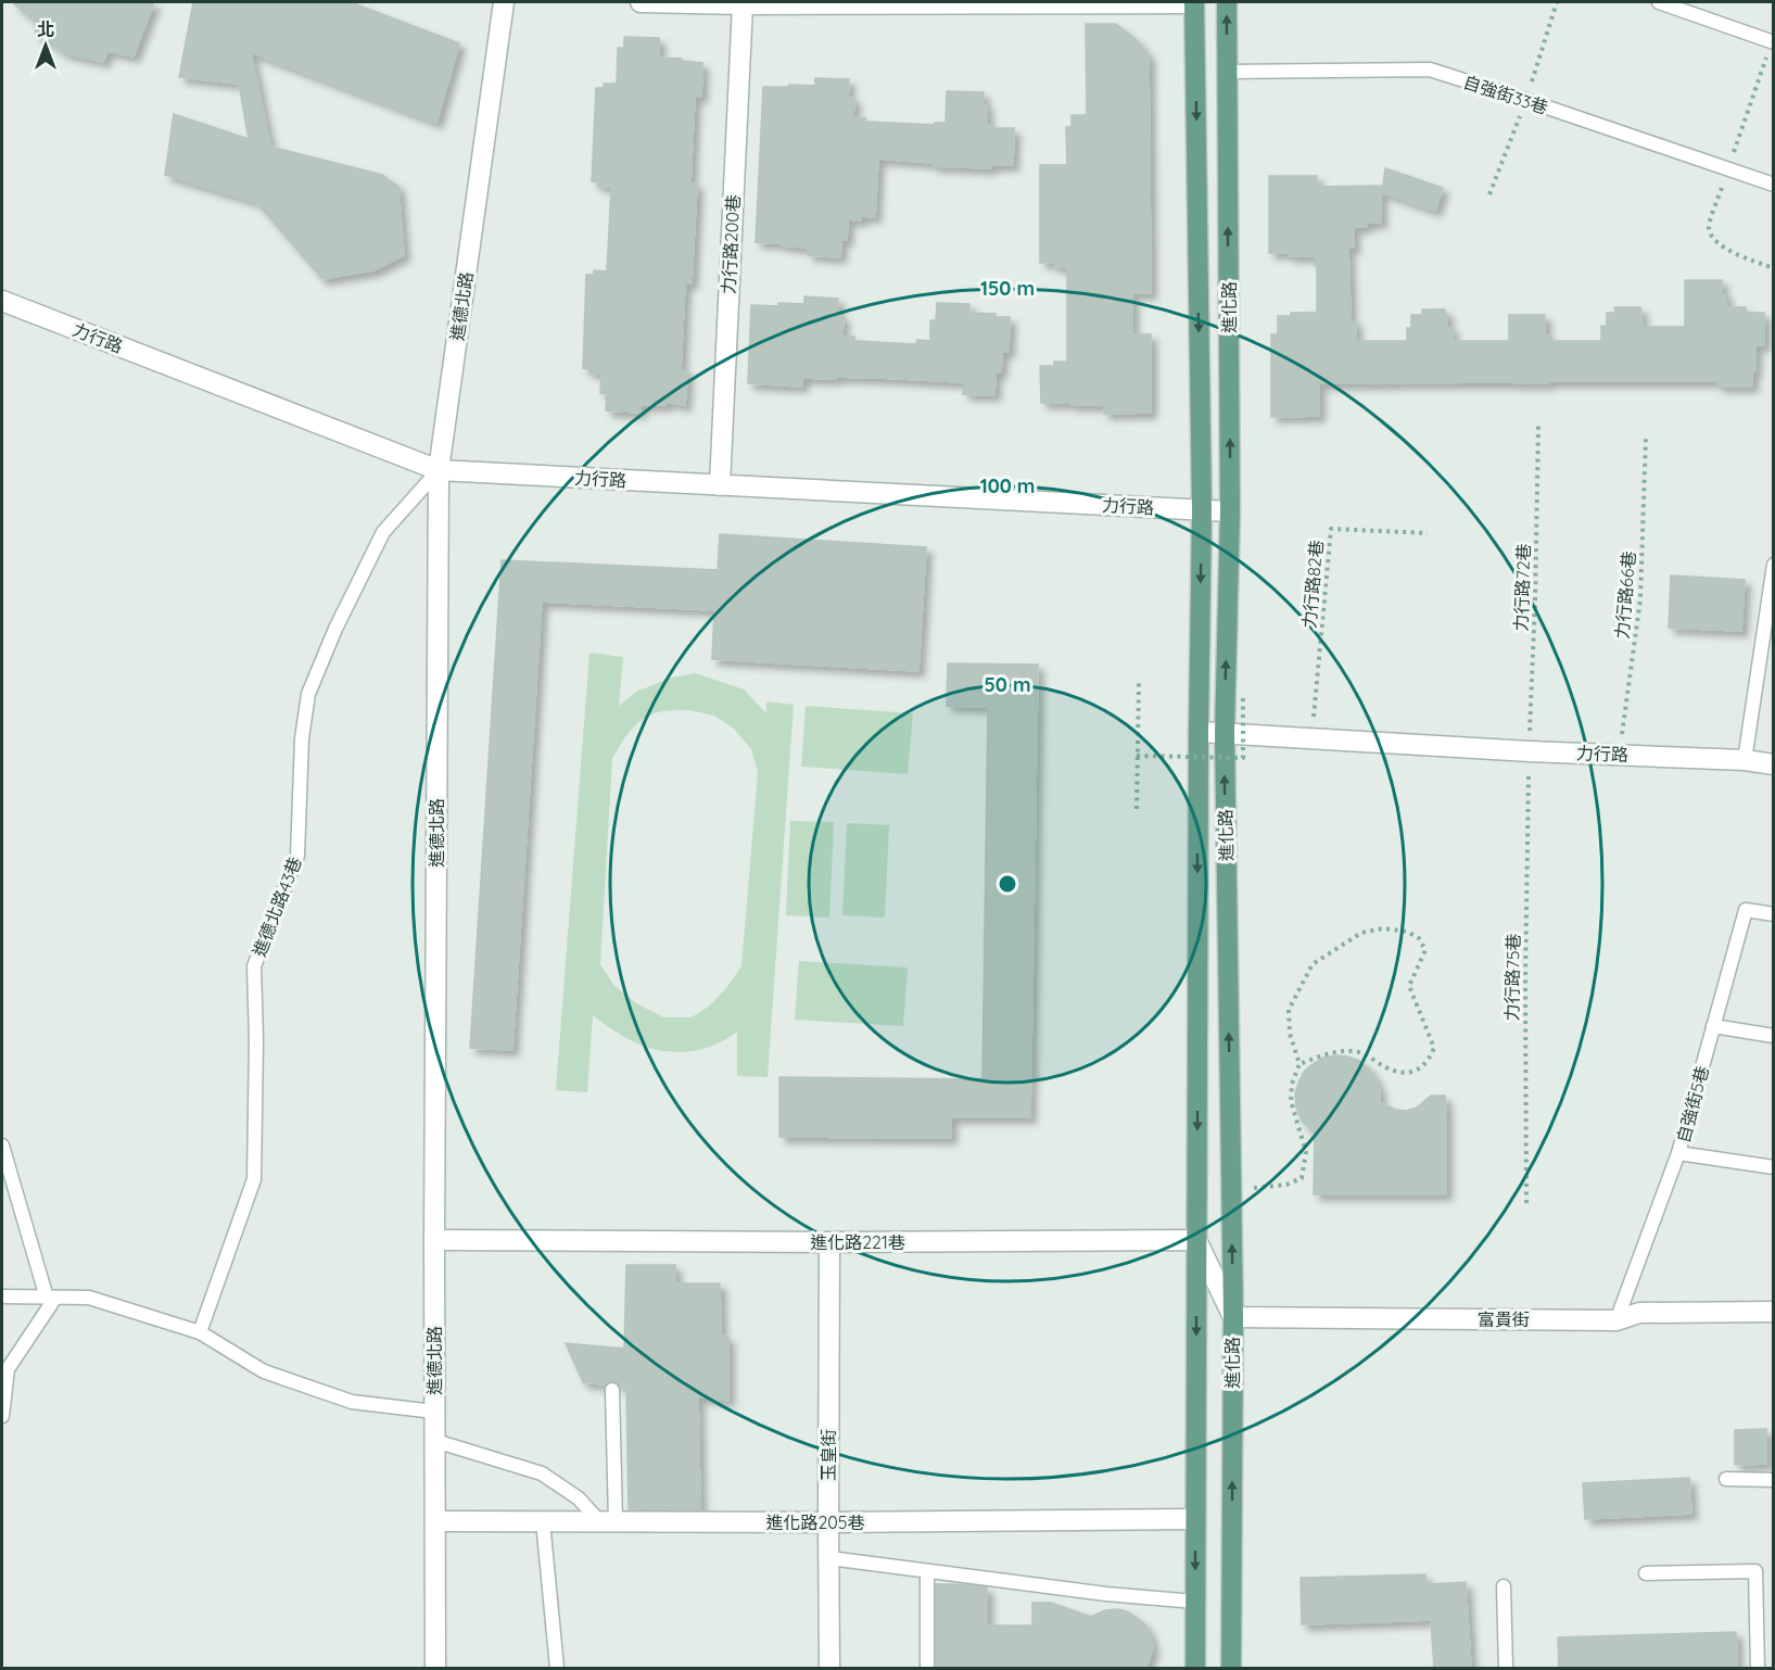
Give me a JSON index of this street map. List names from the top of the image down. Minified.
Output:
{"streets":{"main road":["進化路"],"street":["力行路200巷","進德北路","力行路","進化路221巷","富貴街","玉皇街","進化路205巷"],"lane":["自強街33巷","進德北路43巷","自強街5巷"],"path":["力行路82巷","力行路72巷","力行路66巷","力行路75巷"]},"crossings":[["自強街33巷","進化路"],["力行路200巷","力行路"],["進德北路","力行路"],["進德北路","進德北路43巷"],["進德北路","進化路221巷"],["進德北路","進化路205巷"],["進化路","力行路"],["進化路","進化路221巷"],["進化路","富貴街"],["進化路","進化路205巷"],["力行路","力行路82巷"],["力行路","力行路72巷"],["力行路","力行路66巷"],["力行路","進德北路43巷"],["力行路","力行路75巷"],["力行路72巷","力行路75巷"],["自強街5巷","富貴街"],["進化路221巷","玉皇街"],["玉皇街","進化路205巷"]],"north":"top","rings":["150 m","100 m","50 m"]}
